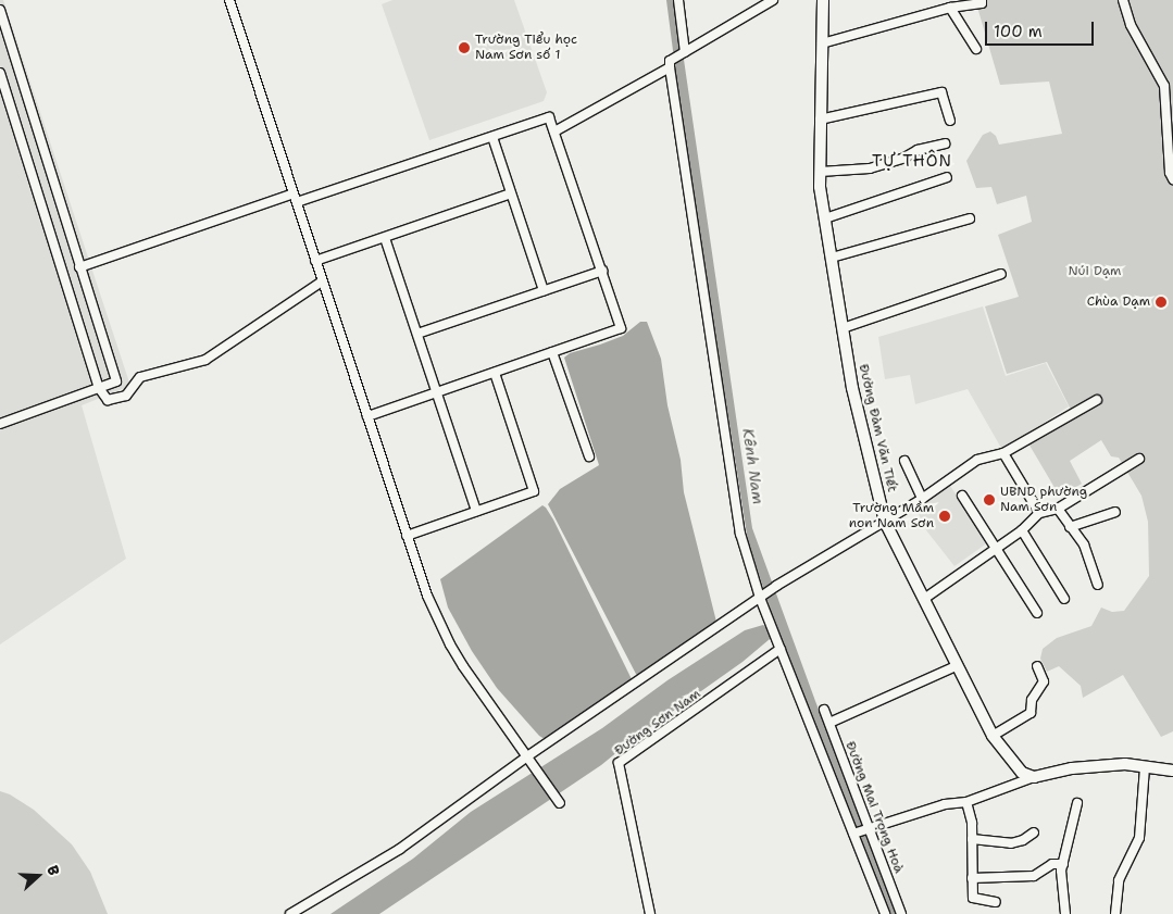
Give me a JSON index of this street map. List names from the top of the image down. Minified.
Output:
{"streets":{"main road":["Đường Đàm Văn Tiết"],"street":["Đường Sơn Nam","Đường Mai Trọng Hoà"]},"districts":["TỰ THÔN"],"water":["Kênh Nam"],"parks":["Núi Dạm"],"places":["Trường Tiểu học Nam Sơn số 1","Chùa Dạm","UBND phường Nam Sơn","Trường Mầm non Nam Sơn"],"scale_bar":"100 m","north":"right"}
